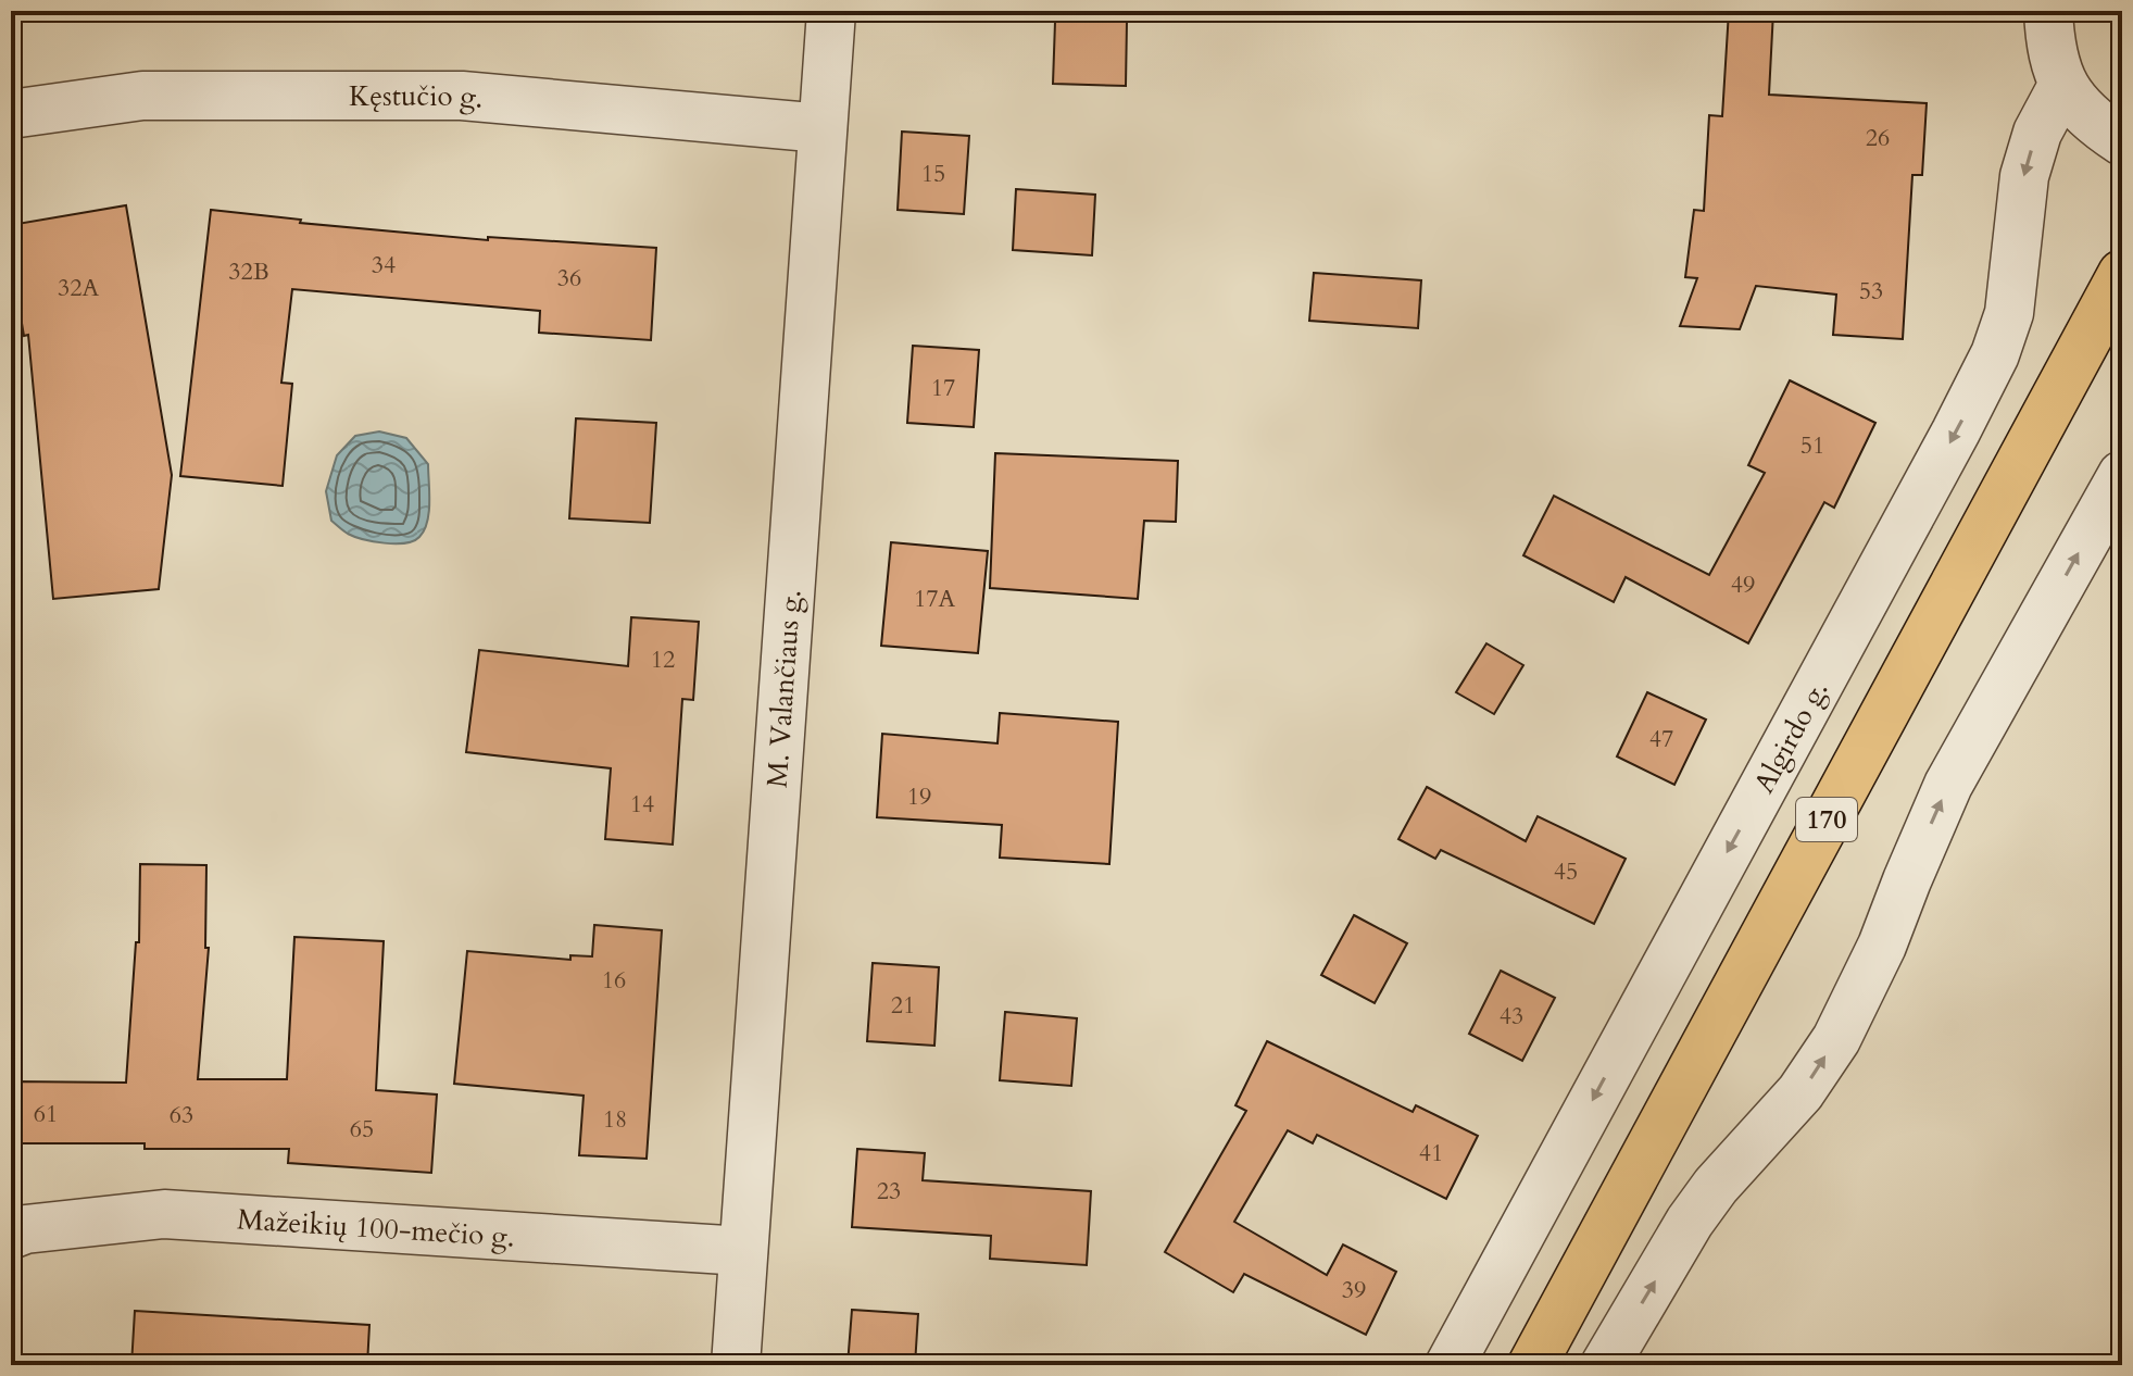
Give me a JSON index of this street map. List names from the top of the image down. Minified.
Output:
{"streets":{"main road":["170"],"street":["Kęstučio g.","M. Valančiaus g.","Algirdo g.","Mažeikių 100-mečio g."]},"crossings":[["Kęstučio g.","M. Valančiaus g."],["M. Valančiaus g.","Mažeikių 100-mečio g."]],"house_numbers":["26","15","34","32B","36","32A","53","17","51","49","17A","12","47","19","14","45","16","21","43","61","63","18","65","41","23","39"]}
